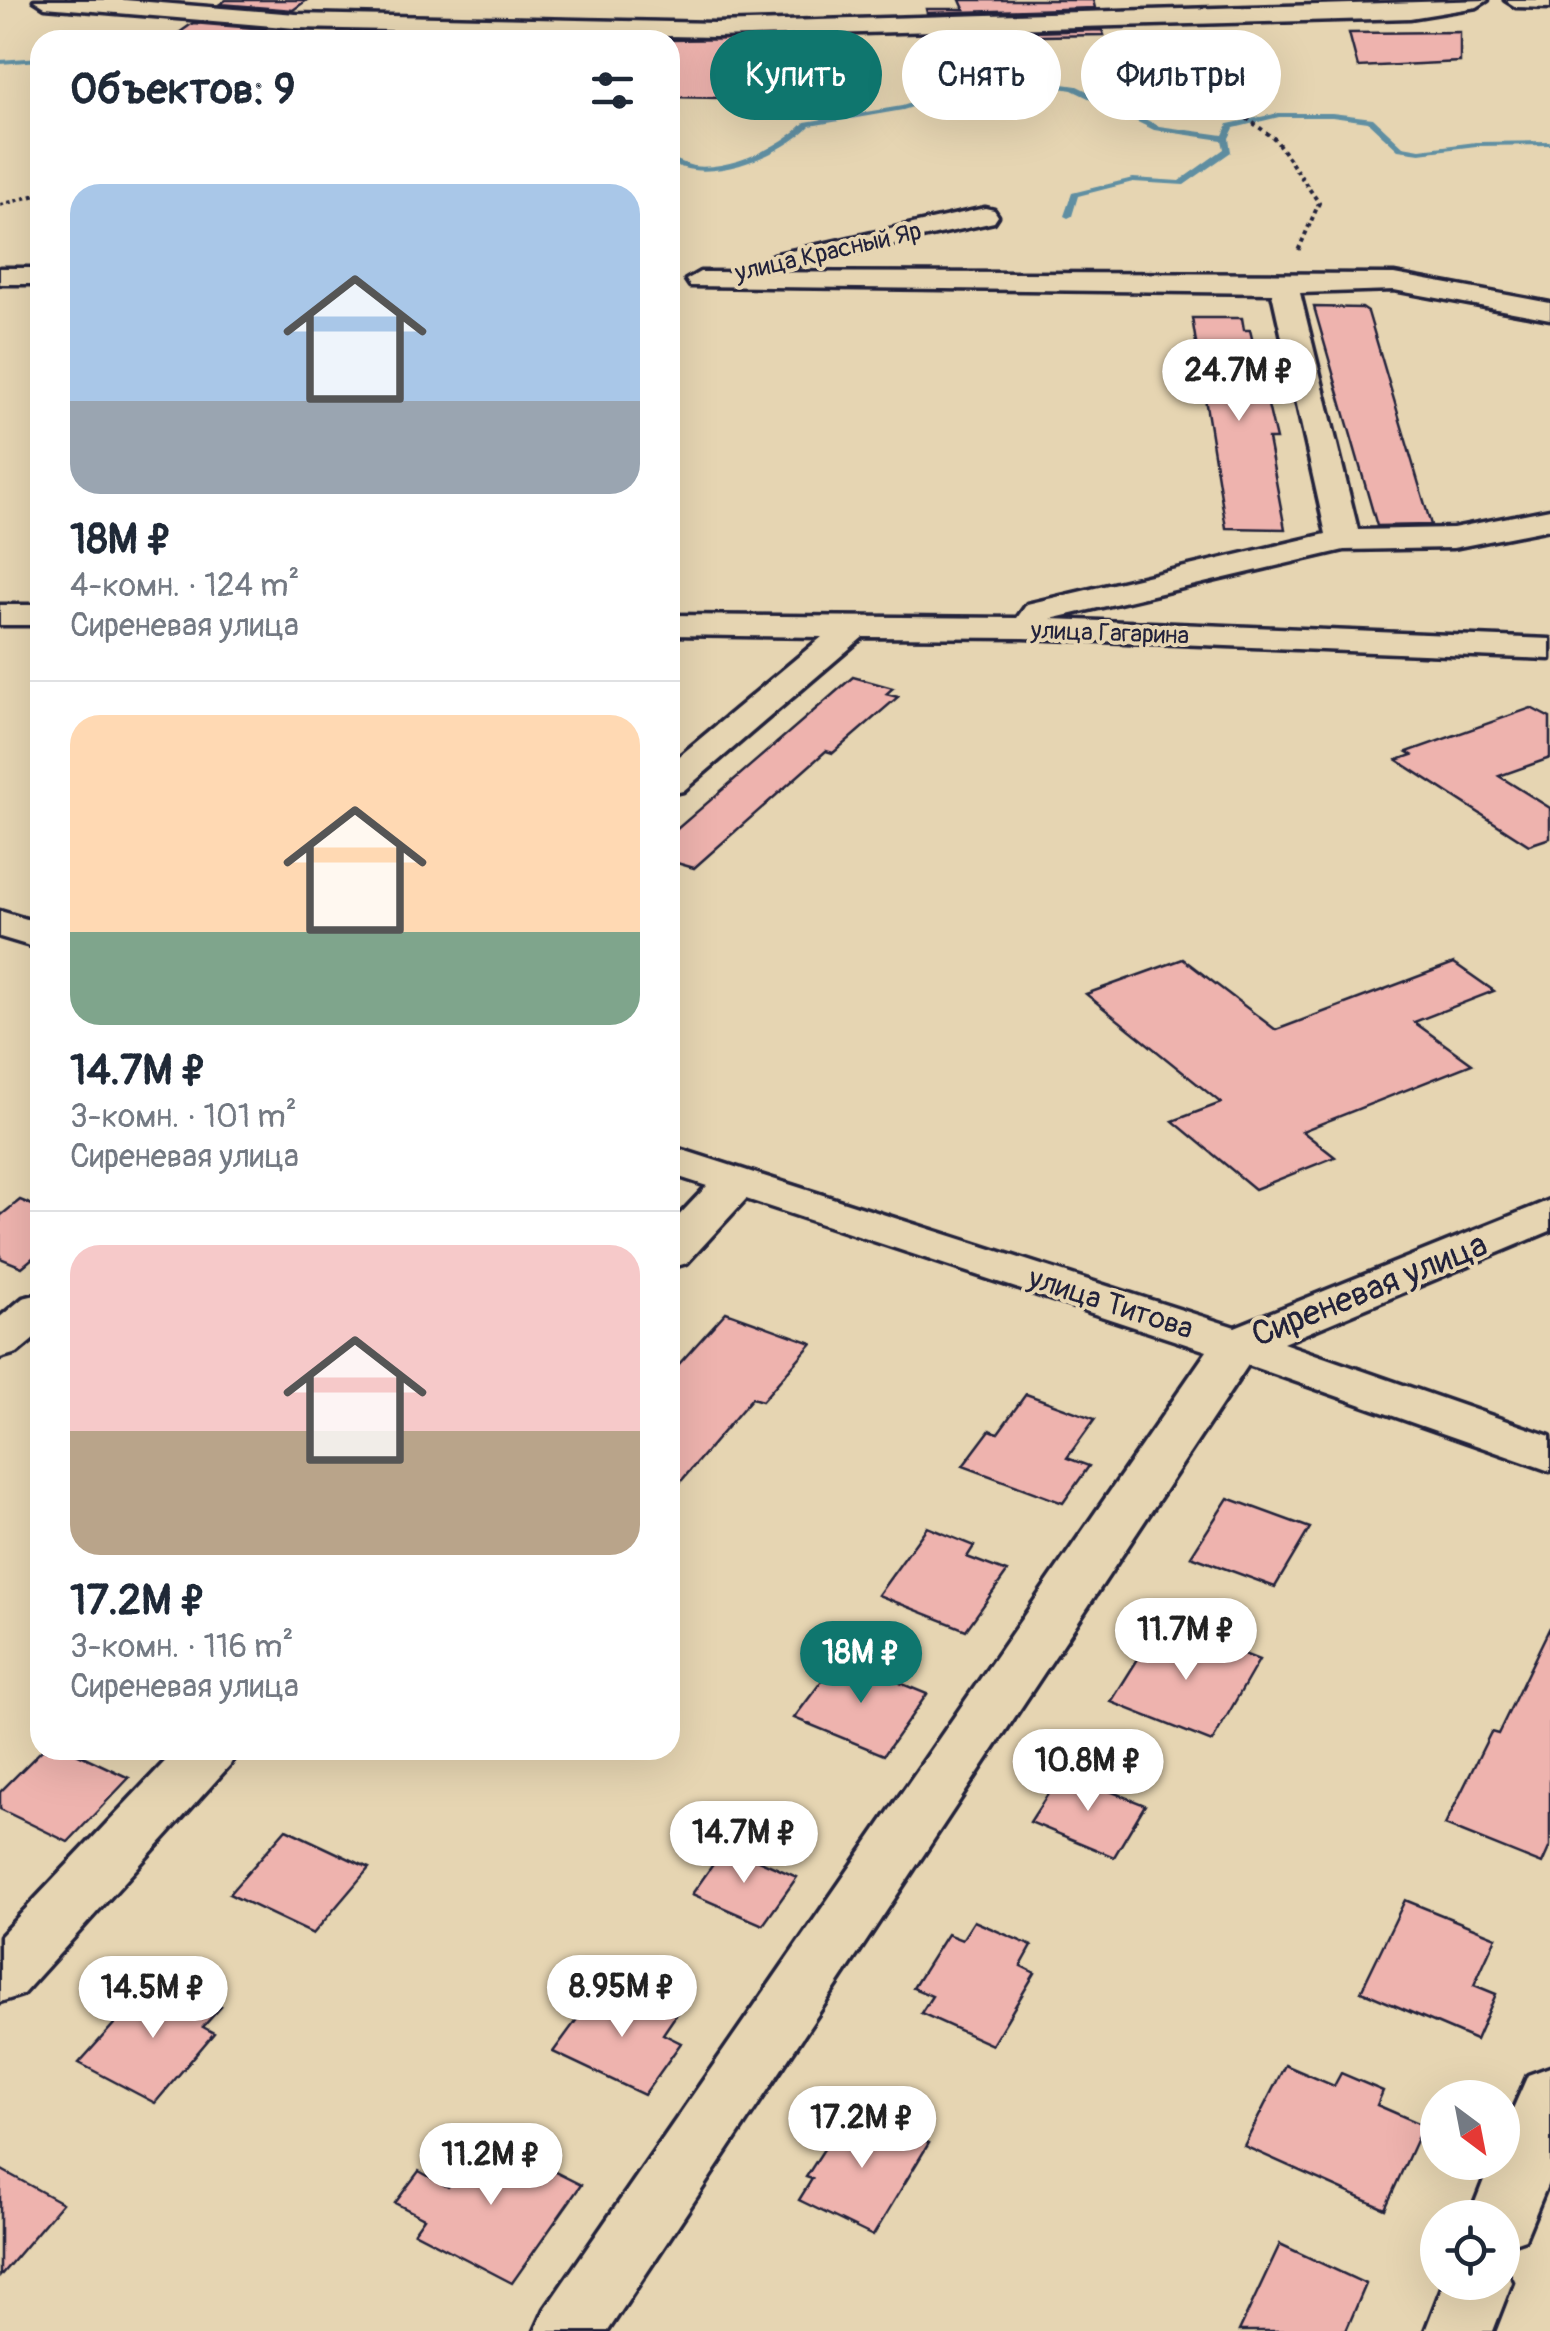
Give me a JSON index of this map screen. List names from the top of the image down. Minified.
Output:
{"streets":{"street":["улица Красный Яр","улица Гагарина","Сиреневая улица","улица Титова"]},"crossings":[["Сиреневая улица","улица Титова"]],"north":"bottom right","page":{"chip":["Купить","Снять","Фильтры"],"heading":"Объектов: 9","list":[{"name":"18M ₽","note":"4-комн. · 124 m² · Сиреневая улица"},{"name":"14.7M ₽","note":"3-комн. · 101 m² · Сиреневая улица"},{"name":"17.2M ₽","note":"3-комн. · 116 m² · Сиреневая улица"}],"price":["24.7M ₽","11.7M ₽","18M ₽","10.8M ₽","14.7M ₽","8.95M ₽","14.5M ₽","17.2M ₽","11.2M ₽"]}}
